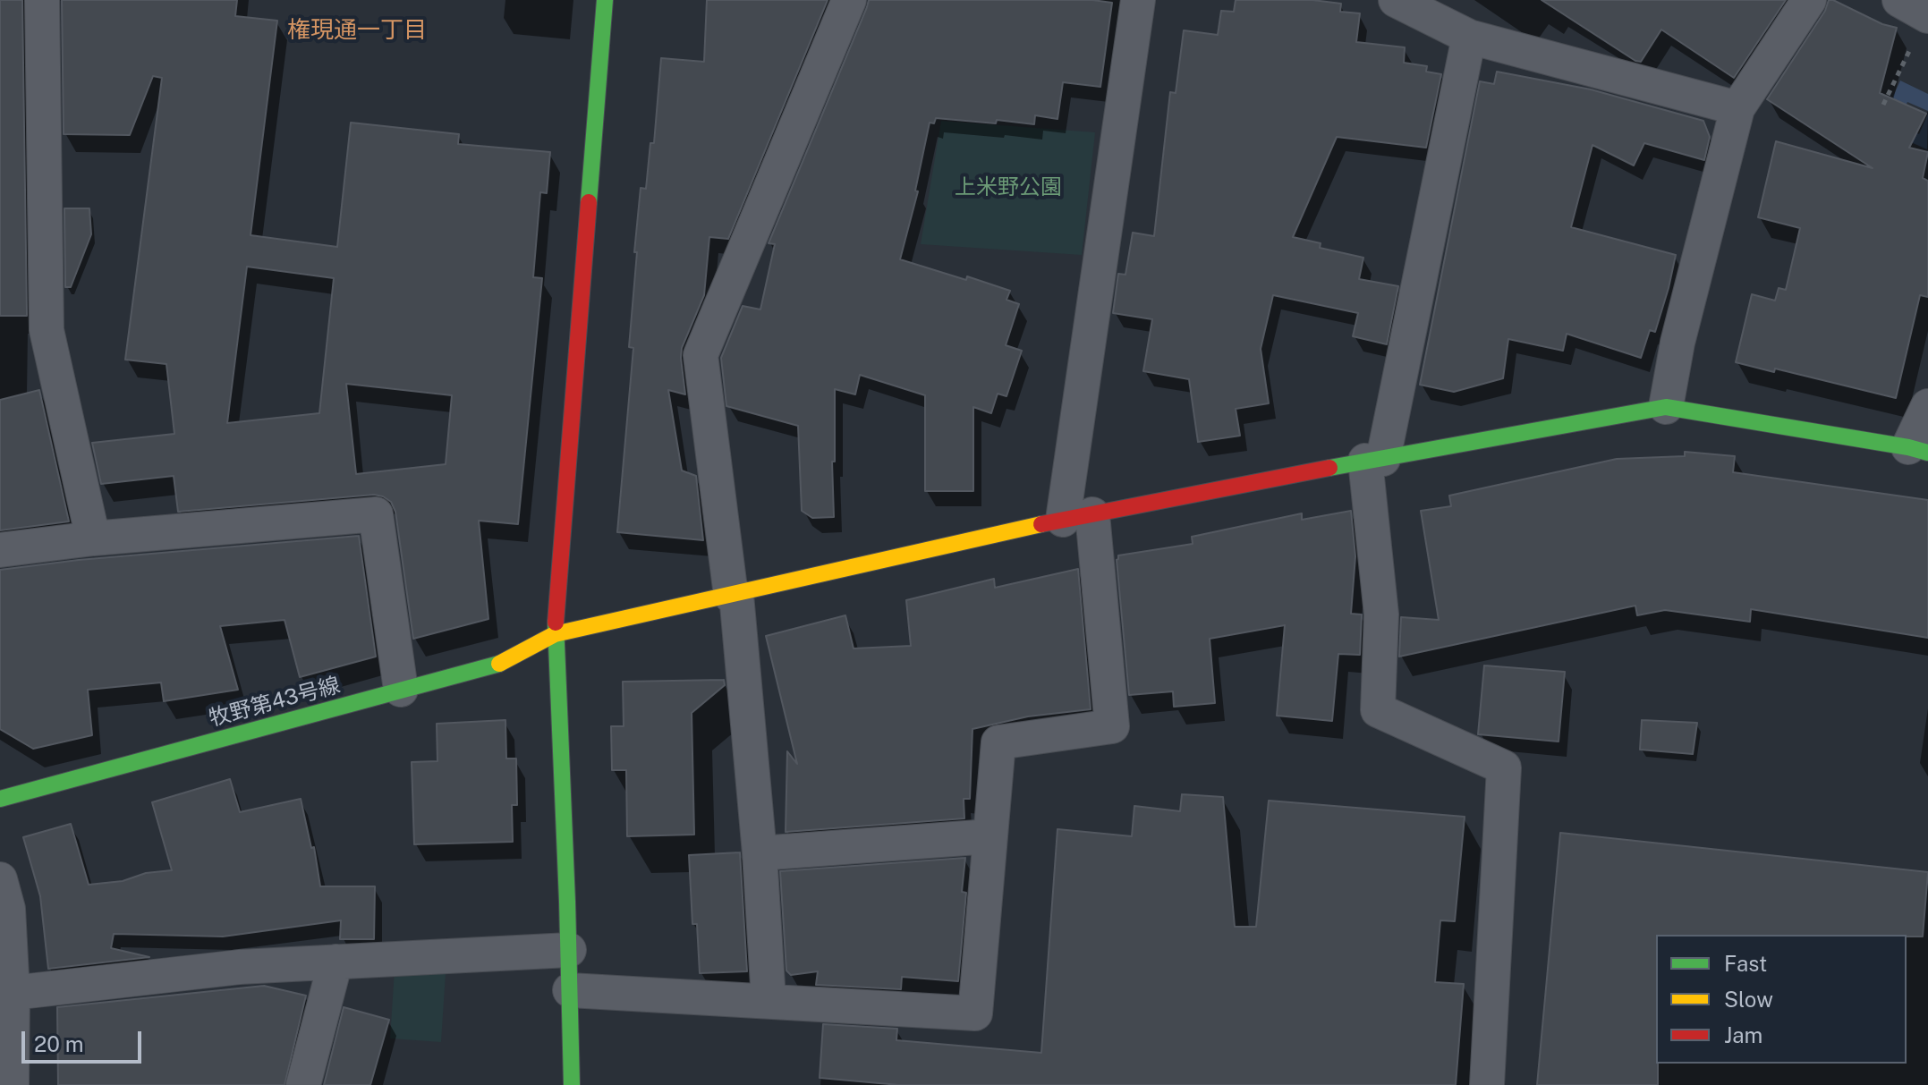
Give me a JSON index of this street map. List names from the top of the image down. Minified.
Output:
{"streets":{"street":["牧野第43号線"]},"districts":["権現通一丁目"],"parks":["上米野公園"],"legend":["Fast","Slow","Jam"],"scale_bar":"20 m"}
